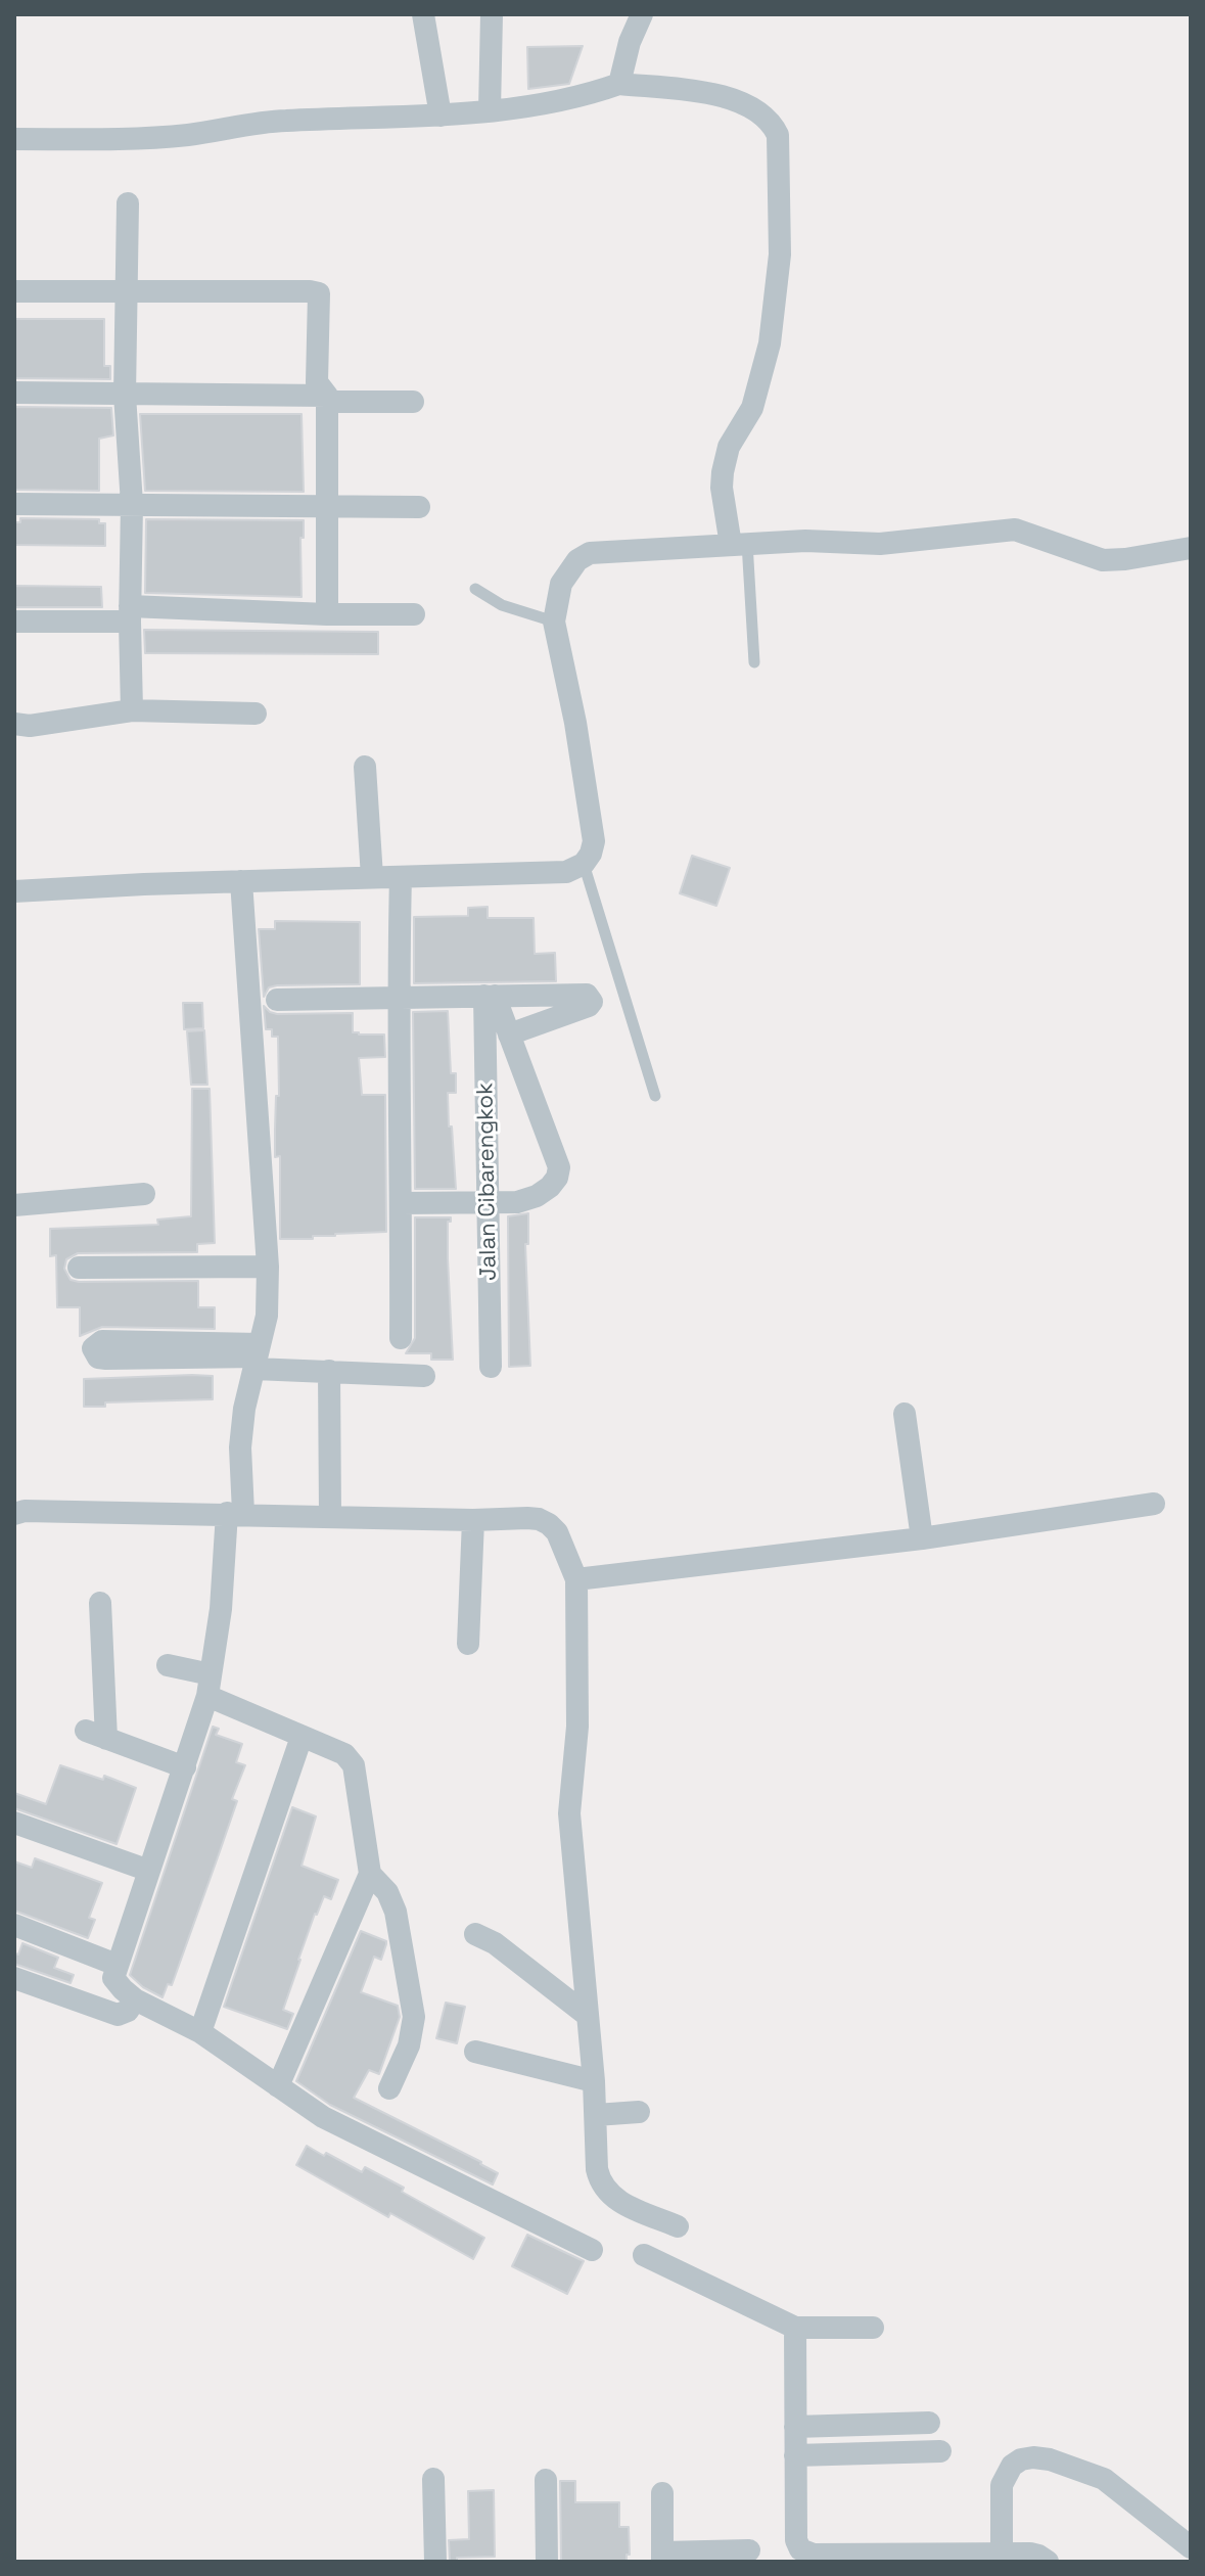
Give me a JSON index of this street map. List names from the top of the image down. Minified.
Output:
{"streets":{"street":["Jalan Cibarengkok"]}}
